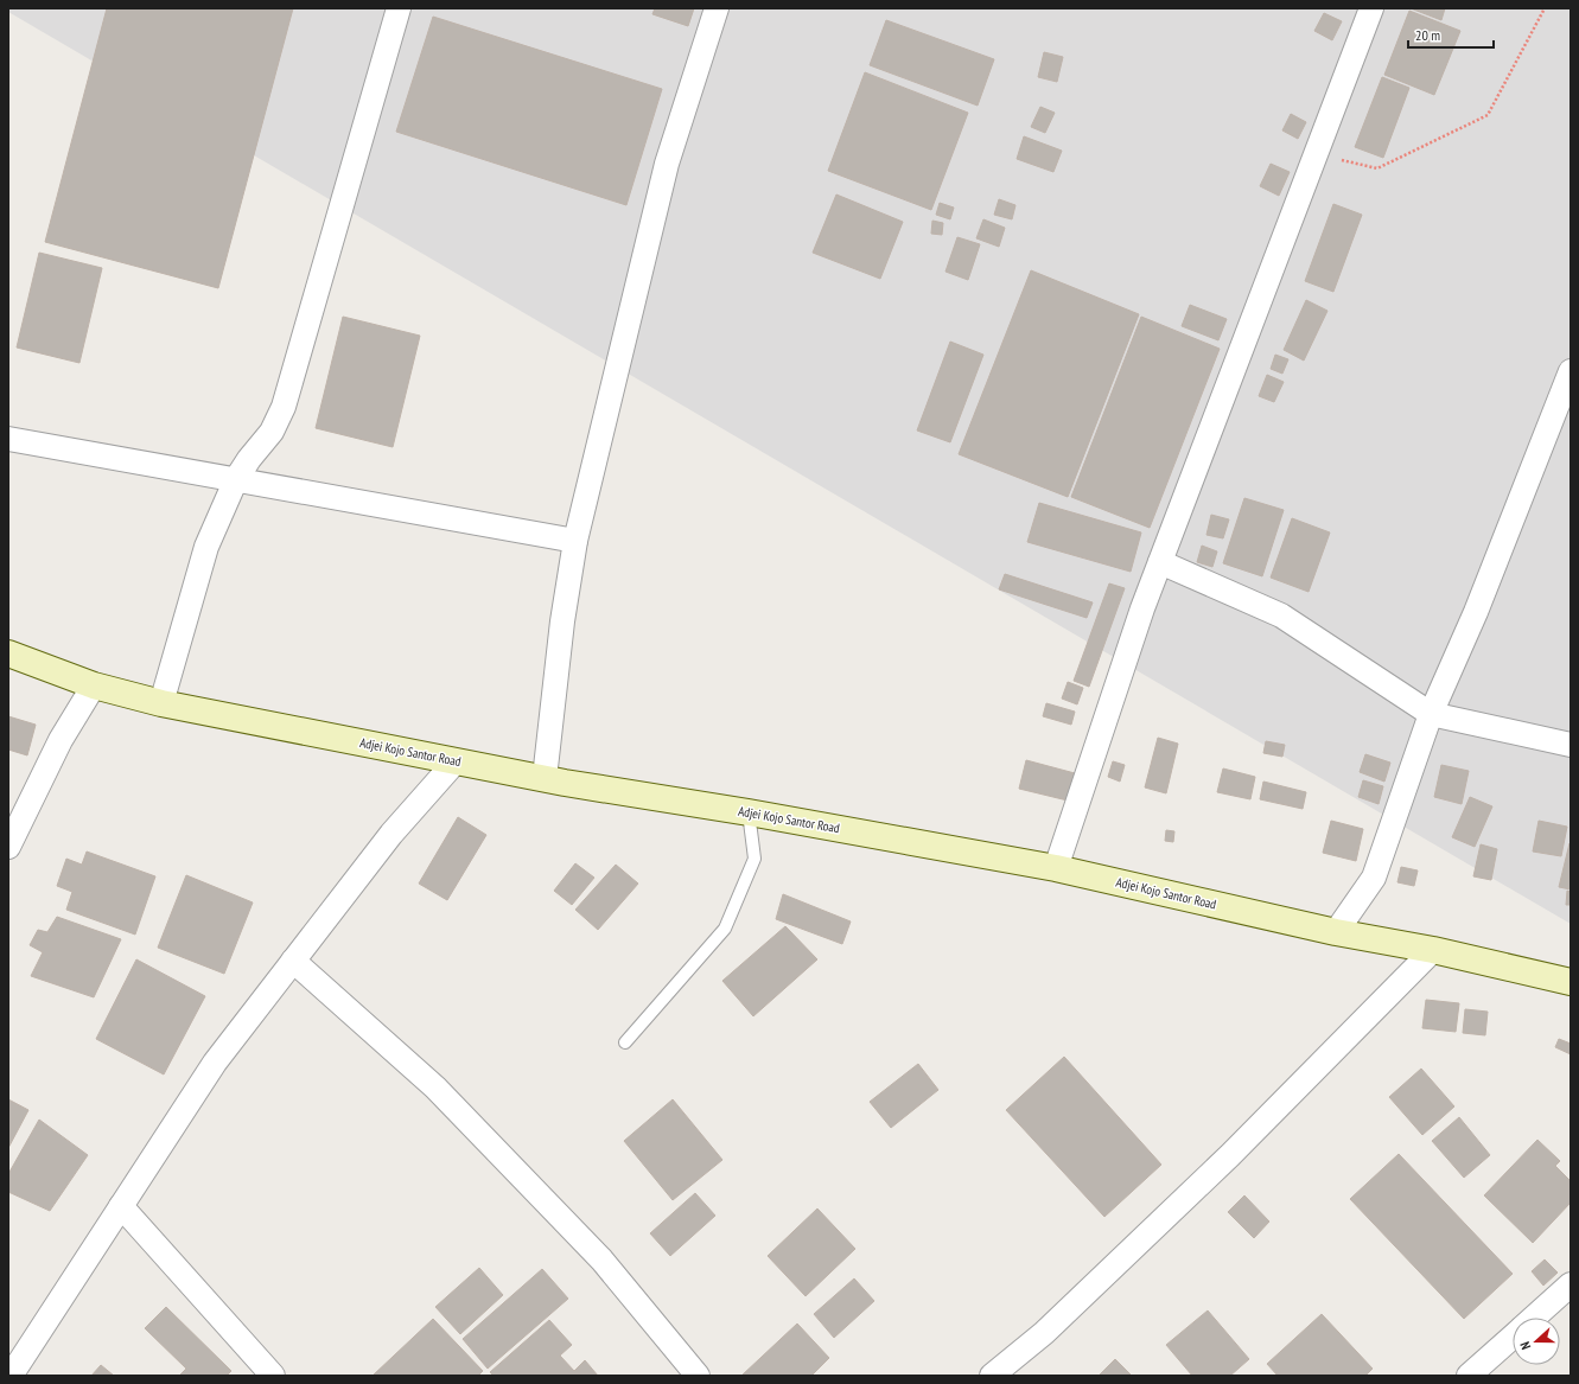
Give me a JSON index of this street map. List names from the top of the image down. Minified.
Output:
{"streets":{"street":["Adjei Kojo Santor Road"]},"scale_bar":"20 m","north":"left"}
